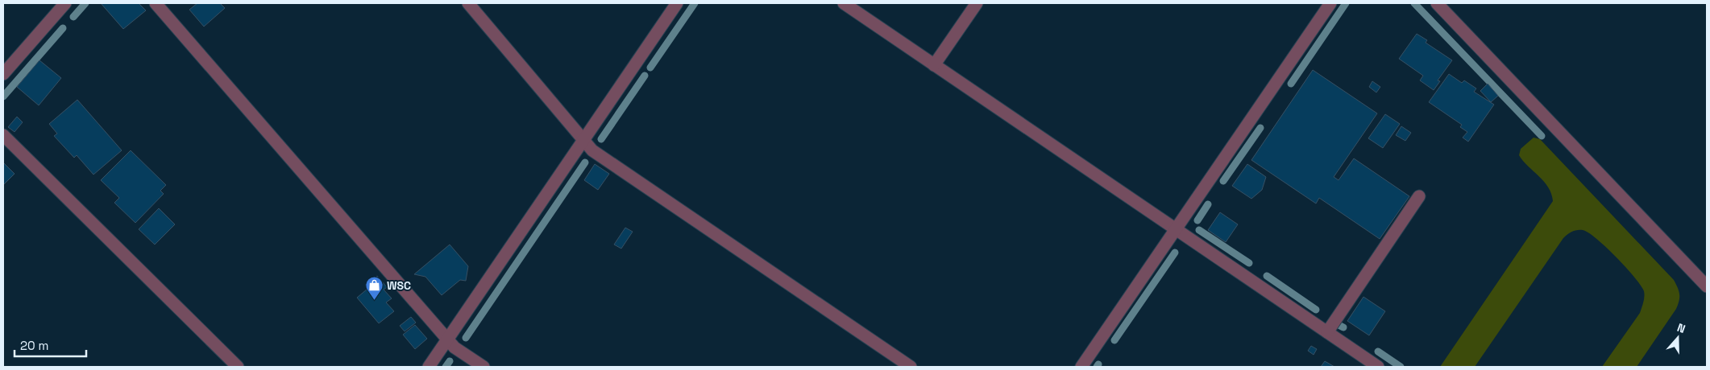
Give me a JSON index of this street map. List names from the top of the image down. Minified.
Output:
{"places":{"shop":["WSC"]},"scale_bar":"20 m","north":"top"}
